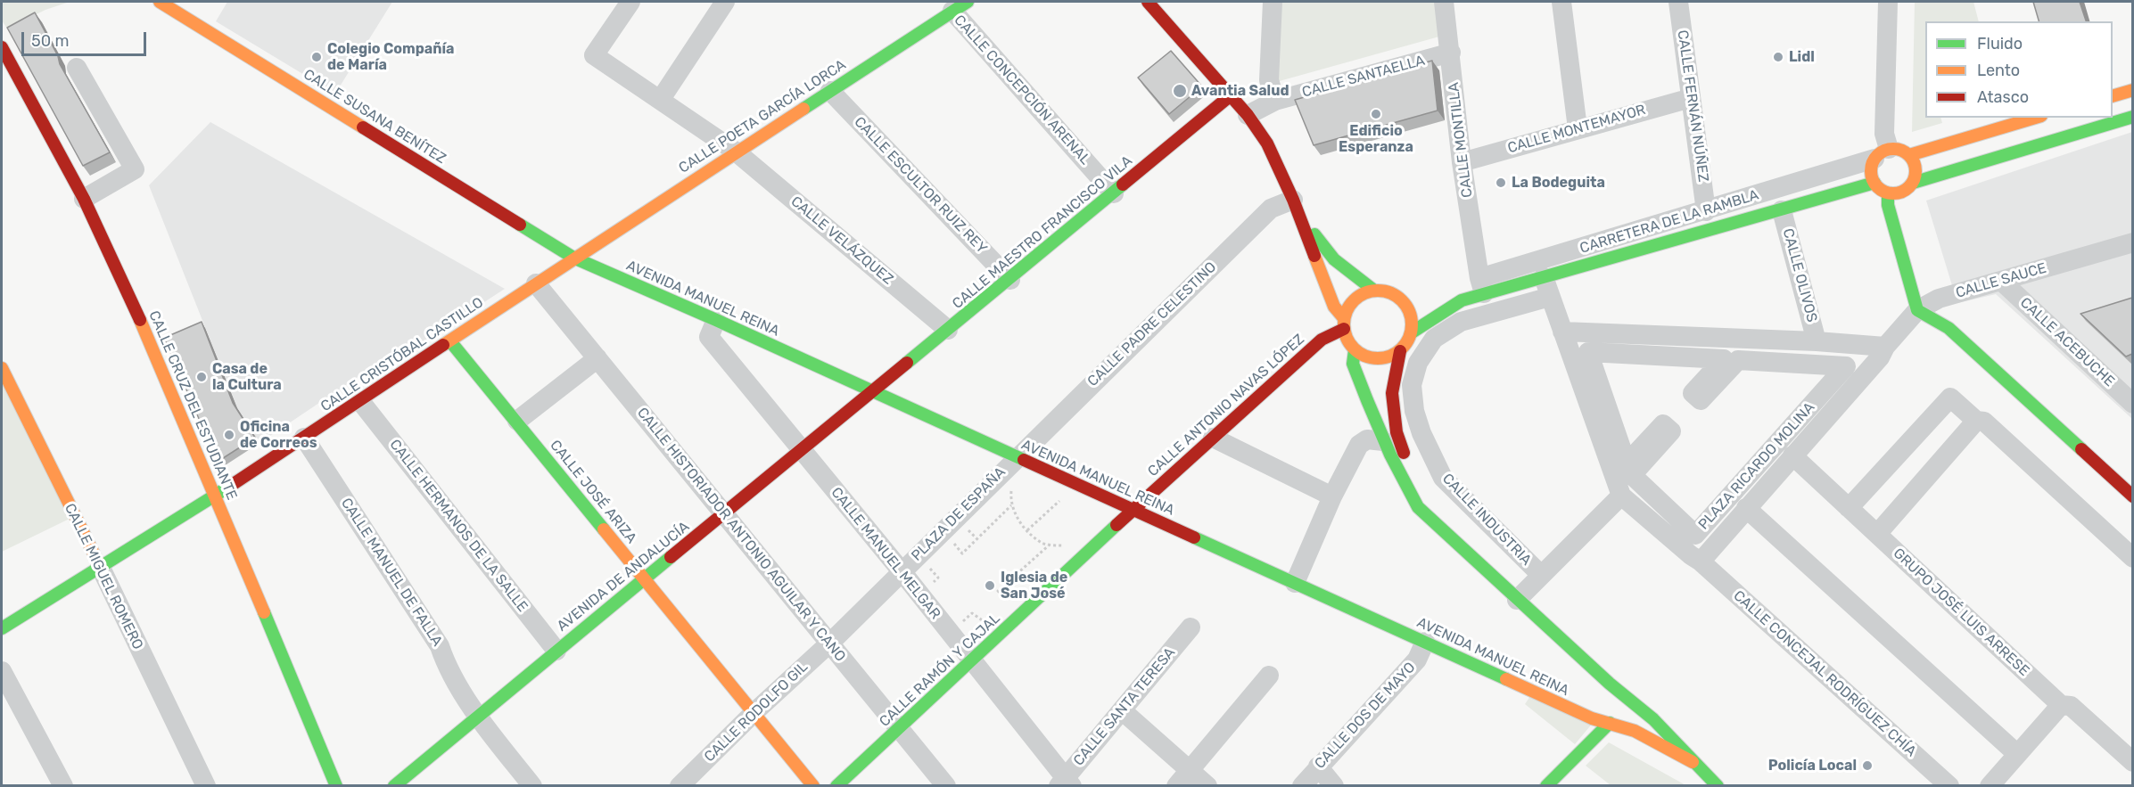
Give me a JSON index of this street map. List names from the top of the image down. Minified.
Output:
{"streets":{"street":["CALLE SANTAELLA","CALLE CONCEPCIÓN ARENAL","CALLE FERNÁN NÚÑEZ","CALLE SUSANA BENÍTEZ","CALLE POETA GARCÍA LORCA","CALLE MONTEMAYOR","CALLE MONTILLA","CALLE ESCULTOR RUIZ REY","CARRETERA DE LA RAMBLA","CALLE MAESTRO FRANCISCO VILA","CALLE VELÁZQUEZ","CALLE OLIVOS","CALLE SAUCE","AVENIDA MANUEL REINA","CALLE PADRE CELESTINO","CALLE ACEBUCHE","CALLE CRISTÓBAL CASTILLO","CALLE CRUZ DEL ESTUDIANTE","CALLE ANTONIO NAVAS LÓPEZ","PLAZA RICARDO MOLINA","CALLE JOSÉ ARIZA","PLAZA DE ESPAÑA","CALLE INDUSTRIA","CALLE HERMANOS DE LA SALLE","CALLE HISTORIADOR ANTONIO AGUILAR Y CANO","CALLE MANUEL MELGAR","CALLE MANUEL DE FALLA","CALLE MIGUEL ROMERO","AVENIDA DE ANDALUCÍA","GRUPO JOSÉ LUIS ARRESE","CALLE RAMÓN Y CAJAL","CALLE CONCEJAL RODRÍGUEZ CHÍA","CALLE SANTA TERESA","CALLE RODOLFO GIL","CALLE DOS DE MAYO"]},"crossings":[["CALLE SANTAELLA","CALLE MONTILLA"],["CALLE CONCEPCIÓN ARENAL","CALLE POETA GARCÍA LORCA"],["CALLE CONCEPCIÓN ARENAL","CALLE MAESTRO FRANCISCO VILA"],["CALLE FERNÁN NÚÑEZ","CALLE MONTEMAYOR"],["CALLE FERNÁN NÚÑEZ","CARRETERA DE LA RAMBLA"],["CALLE SUSANA BENÍTEZ","CALLE POETA GARCÍA LORCA"],["CALLE SUSANA BENÍTEZ","AVENIDA MANUEL REINA"],["CALLE SUSANA BENÍTEZ","CALLE CRISTÓBAL CASTILLO"],["CALLE POETA GARCÍA LORCA","CALLE ESCULTOR RUIZ REY"],["CALLE POETA GARCÍA LORCA","CALLE VELÁZQUEZ"],["CALLE POETA GARCÍA LORCA","AVENIDA MANUEL REINA"],["CALLE POETA GARCÍA LORCA","CALLE CRISTÓBAL CASTILLO"],["CALLE MONTEMAYOR","CALLE MONTILLA"],["CALLE MONTILLA","CARRETERA DE LA RAMBLA"],["CALLE ESCULTOR RUIZ REY","CALLE MAESTRO FRANCISCO VILA"],["CARRETERA DE LA RAMBLA","CALLE OLIVOS"],["CARRETERA DE LA RAMBLA","CALLE ANTONIO NAVAS LÓPEZ"],["CARRETERA DE LA RAMBLA","CALLE INDUSTRIA"],["CALLE MAESTRO FRANCISCO VILA","CALLE VELÁZQUEZ"],["CALLE MAESTRO FRANCISCO VILA","AVENIDA MANUEL REINA"],["CALLE MAESTRO FRANCISCO VILA","AVENIDA DE ANDALUCÍA"],["CALLE SAUCE","CALLE ACEBUCHE"],["CALLE SAUCE","PLAZA RICARDO MOLINA"],["AVENIDA MANUEL REINA","CALLE PADRE CELESTINO"],["AVENIDA MANUEL REINA","CALLE CRISTÓBAL CASTILLO"],["AVENIDA MANUEL REINA","CALLE ANTONIO NAVAS LÓPEZ"],["AVENIDA MANUEL REINA","PLAZA DE ESPAÑA"],["AVENIDA MANUEL REINA","CALLE INDUSTRIA"],["AVENIDA MANUEL REINA","CALLE MANUEL MELGAR"],["AVENIDA MANUEL REINA","AVENIDA DE ANDALUCÍA"],["AVENIDA MANUEL REINA","CALLE RAMÓN Y CAJAL"],["AVENIDA MANUEL REINA","CALLE DOS DE MAYO"],["CALLE PADRE CELESTINO","PLAZA DE ESPAÑA"],["CALLE CRISTÓBAL CASTILLO","CALLE CRUZ DEL ESTUDIANTE"],["CALLE CRISTÓBAL CASTILLO","CALLE JOSÉ ARIZA"],["CALLE CRISTÓBAL CASTILLO","CALLE HERMANOS DE LA SALLE"],["CALLE CRISTÓBAL CASTILLO","CALLE HISTORIADOR ANTONIO AGUILAR Y CANO"],["CALLE CRISTÓBAL CASTILLO","CALLE MANUEL DE FALLA"],["CALLE CRISTÓBAL CASTILLO","CALLE MIGUEL ROMERO"],["CALLE ANTONIO NAVAS LÓPEZ","CALLE INDUSTRIA"],["CALLE ANTONIO NAVAS LÓPEZ","CALLE RAMÓN Y CAJAL"],["PLAZA RICARDO MOLINA","GRUPO JOSÉ LUIS ARRESE"],["PLAZA RICARDO MOLINA","CALLE CONCEJAL RODRÍGUEZ CHÍA"],["CALLE JOSÉ ARIZA","AVENIDA DE ANDALUCÍA"],["CALLE JOSÉ ARIZA","CALLE RODOLFO GIL"],["PLAZA DE ESPAÑA","CALLE MANUEL MELGAR"],["PLAZA DE ESPAÑA","CALLE RODOLFO GIL"],["CALLE HERMANOS DE LA SALLE","AVENIDA DE ANDALUCÍA"],["CALLE HISTORIADOR ANTONIO AGUILAR Y CANO","AVENIDA DE ANDALUCÍA"],["CALLE HISTORIADOR ANTONIO AGUILAR Y CANO","CALLE RAMÓN Y CAJAL"],["CALLE HISTORIADOR ANTONIO AGUILAR Y CANO","CALLE RODOLFO GIL"],["CALLE MANUEL MELGAR","AVENIDA DE ANDALUCÍA"],["CALLE MANUEL MELGAR","CALLE RAMÓN Y CAJAL"],["CALLE MANUEL MELGAR","CALLE SANTA TERESA"],["CALLE MANUEL MELGAR","CALLE RODOLFO GIL"],["CALLE MANUEL DE FALLA","AVENIDA DE ANDALUCÍA"]],"places":["Colegio Compañía de María","Lidl","Avantia Salud","Edificio Esperanza","La Bodeguita","Casa de la Cultura","Oficina de Correos","Iglesia de San José","Policía Local"],"legend":["Fluido","Lento","Atasco"],"scale_bar":"50 m"}
